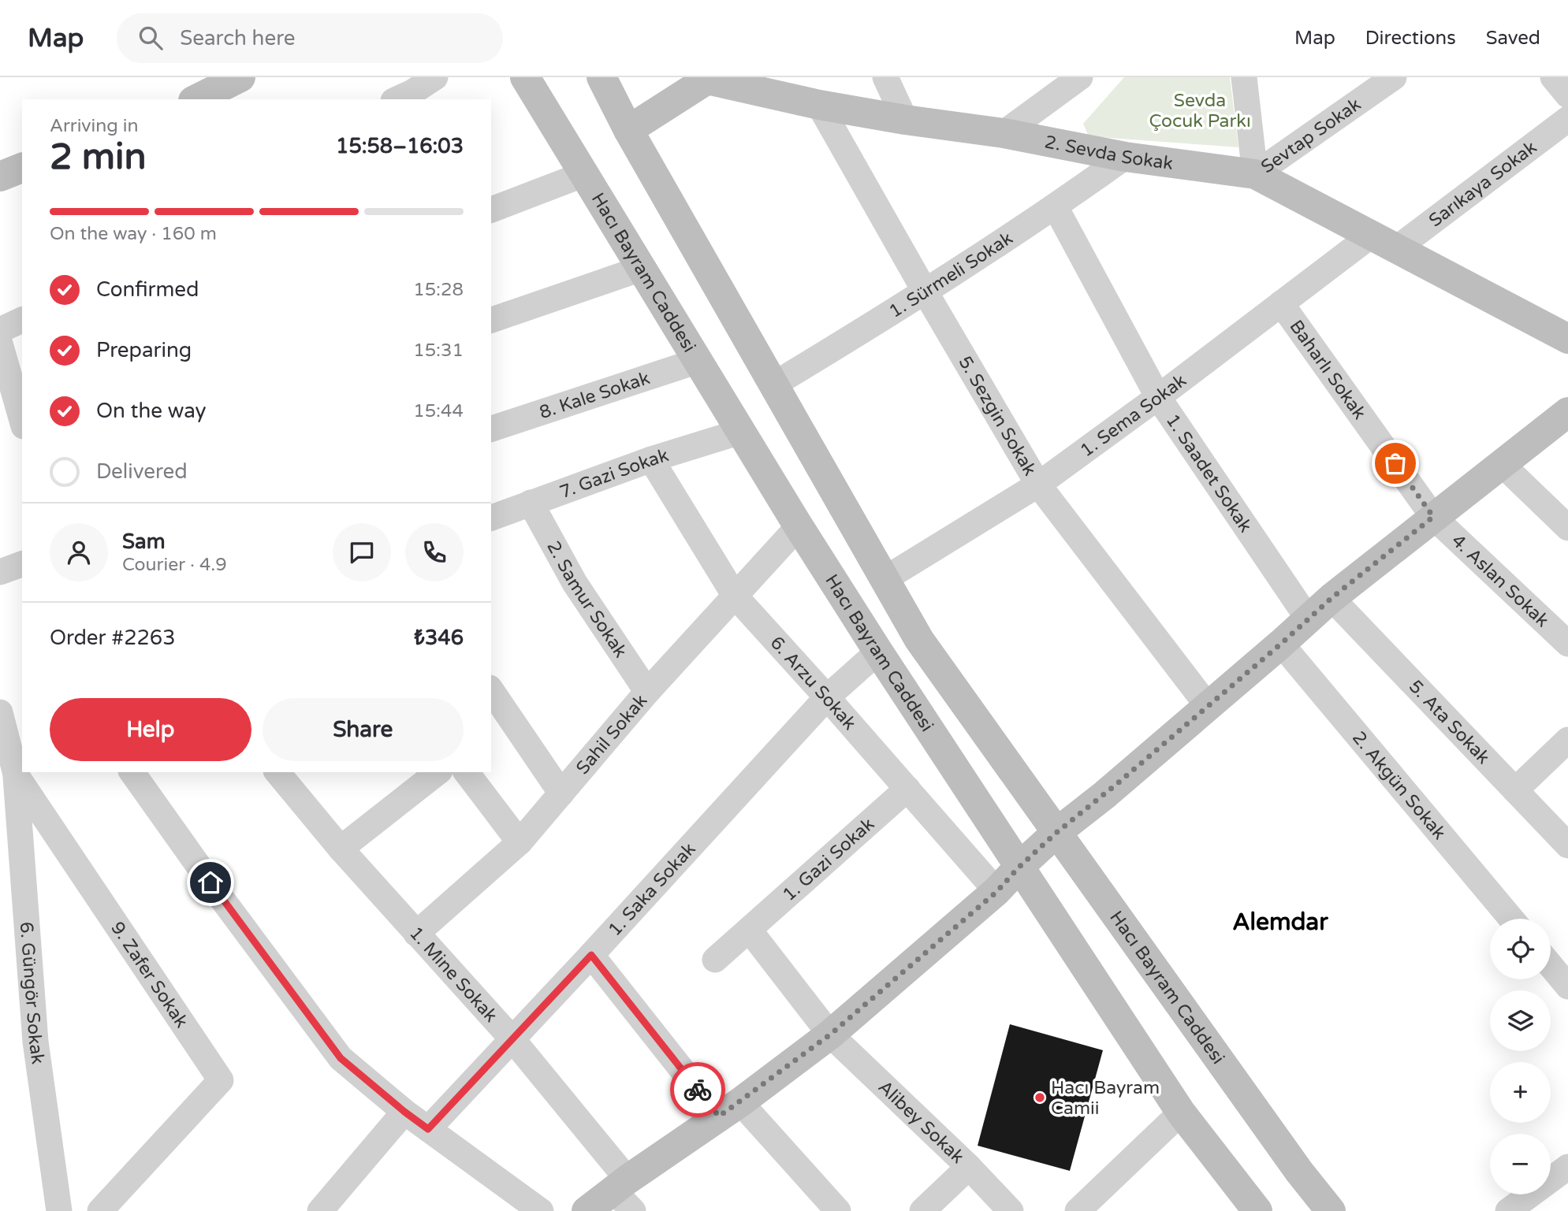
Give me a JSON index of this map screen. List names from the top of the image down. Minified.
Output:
{"streets":{"main road":["2. Sevda Sokak","Hacı Bayram Caddesi"],"street":["Sevtap Sokak","Sarıkaya Sokak","1. Sürmeli Sokak","Baharlı Sokak","8. Kale Sokak","1. Sema Sokak","5. Sezgin Sokak","7. Gazi Sokak","1. Saadet Sokak","4. Aslan Sokak","2. Samur Sokak","6. Arzu Sokak","5. Ata Sokak","Sahil Sokak","2. Akgün Sokak","1. Gazi Sokak","1. Saka Sokak","1. Mine Sokak","9. Zafer Sokak","6. Güngör Sokak","Alibey Sokak"]},"crossings":[["Sevtap Sokak","2. Sevda Sokak"],["2. Sevda Sokak","Sarıkaya Sokak"],["2. Sevda Sokak","Hacı Bayram Caddesi"],["2. Sevda Sokak","1. Sürmeli Sokak"],["2. Sevda Sokak","1. Sema Sokak"],["2. Sevda Sokak","5. Sezgin Sokak"],["Sarıkaya Sokak","1. Sema Sokak"],["Hacı Bayram Caddesi","1. Sürmeli Sokak"],["Hacı Bayram Caddesi","8. Kale Sokak"],["Hacı Bayram Caddesi","1. Sema Sokak"],["Hacı Bayram Caddesi","7. Gazi Sokak"],["Hacı Bayram Caddesi","Sahil Sokak"],["Hacı Bayram Caddesi","1. Saka Sokak"],["1. Sürmeli Sokak","5. Sezgin Sokak"],["1. Sürmeli Sokak","1. Saadet Sokak"],["Baharlı Sokak","1. Sema Sokak"],["Baharlı Sokak","4. Aslan Sokak"],["1. Sema Sokak","5. Sezgin Sokak"],["1. Sema Sokak","1. Saadet Sokak"],["7. Gazi Sokak","2. Samur Sokak"],["7. Gazi Sokak","6. Arzu Sokak"],["2. Samur Sokak","Sahil Sokak"],["6. Arzu Sokak","Sahil Sokak"],["6. Arzu Sokak","1. Gazi Sokak"],["6. Arzu Sokak","1. Saka Sokak"],["Sahil Sokak","1. Mine Sokak"],["1. Saka Sokak","1. Mine Sokak"],["9. Zafer Sokak","6. Güngör Sokak"]],"districts":["Alemdar"],"parks":["Sevda Çocuk Parkı"],"places":["Hacı Bayram Camii"],"page":{"header":"Map","search":"Search here","nav":["Map","Directions","Saved"],"heading":["2 min","Arriving in","15:58–16:03"],"panel":["Sam","Courier · 4.9","Order #2263","₺346"],"bar":"On the way · 160 m","list":[["Confirmed","15:28"],["Preparing","15:31"],["On the way","15:44"],"Delivered"],"buttons":["Help","Share"],"map_buttons":["+","−"]}}
